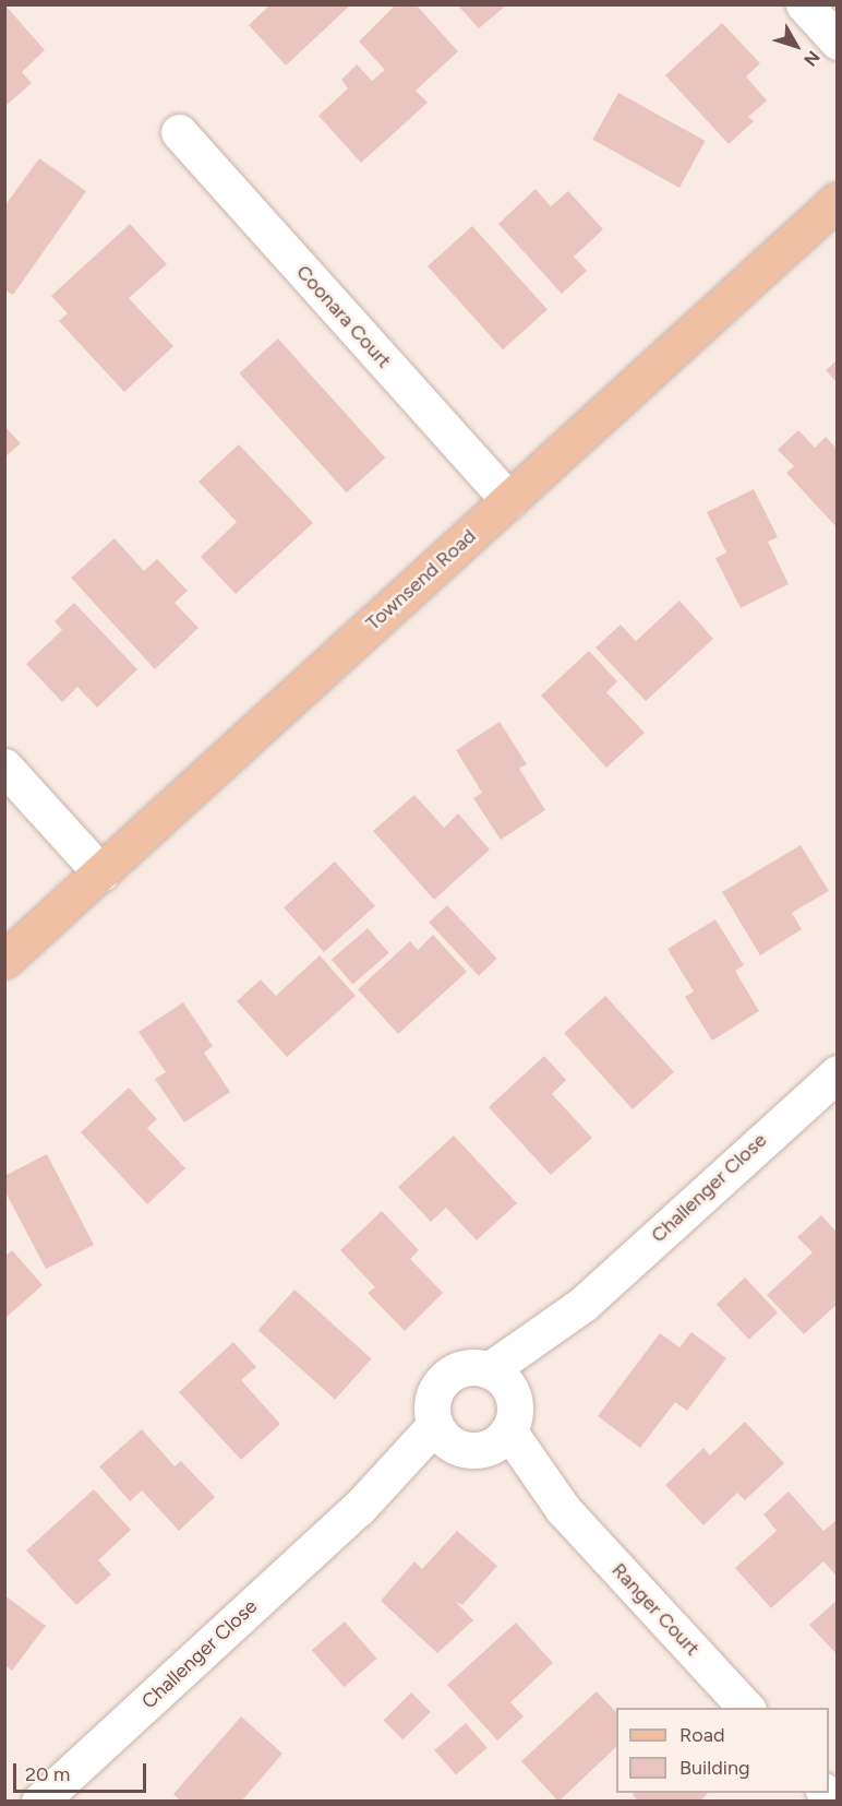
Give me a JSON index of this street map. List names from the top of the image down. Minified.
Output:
{"streets":{"main road":["Townsend Road"],"street":["Coonara Court","Challenger Close","Ranger Court"]},"crossings":[["Coonara Court","Townsend Road"],["Challenger Close","Ranger Court"]],"legend":["Road","Building"],"scale_bar":"20 m","north":"bottom right"}
